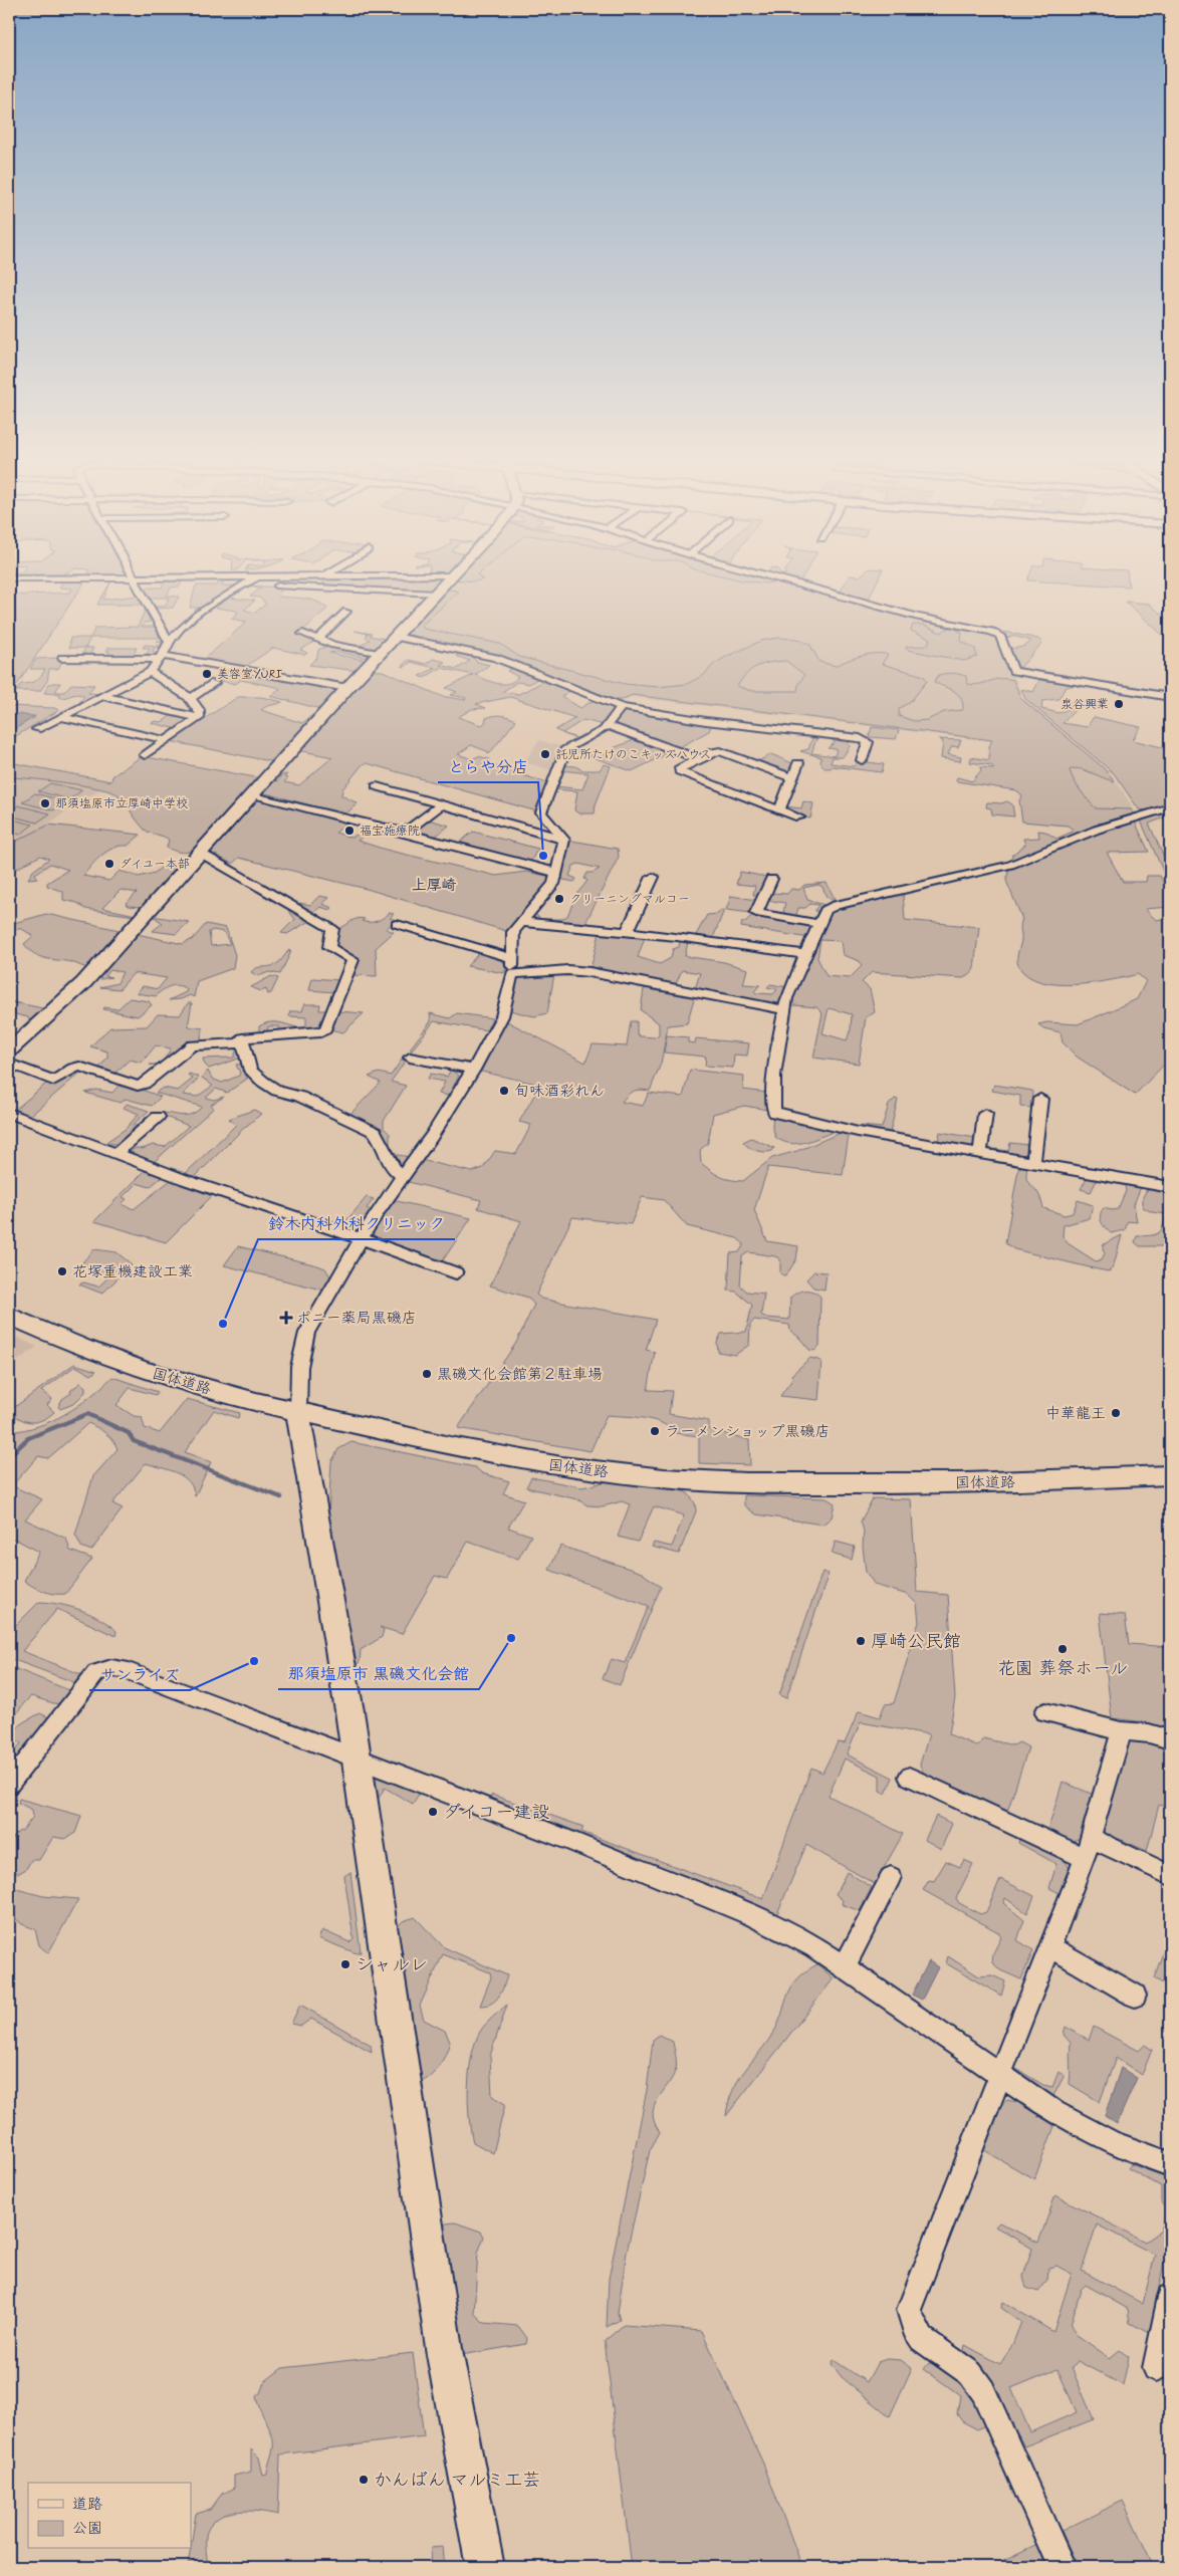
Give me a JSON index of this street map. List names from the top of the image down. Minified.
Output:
{"streets":{"street":["国体道路"]},"districts":["上厚崎"],"places":{"other":["美容室YURI","泉谷興業","託児所たけのこキッズハウス","那須塩原市立厚崎中学校","福宝施療院","とらや分店","ダイユー本部","クリーニングマルコー","旬味酒彩れん","花塚重機建設工業","鈴木内科外科クリニック","黒磯文化会館第２駐車場","中華龍王","ラーメンショップ黒磯店","那須塩原市 黒磯文化会館","厚崎公民館","花園 葬祭ホール","サンライズ","ダイコー建設","シャルレ","かんばん マルミ工芸"],"health":["ポニー薬局黒磯店"]},"legend":["道路","公園"]}
